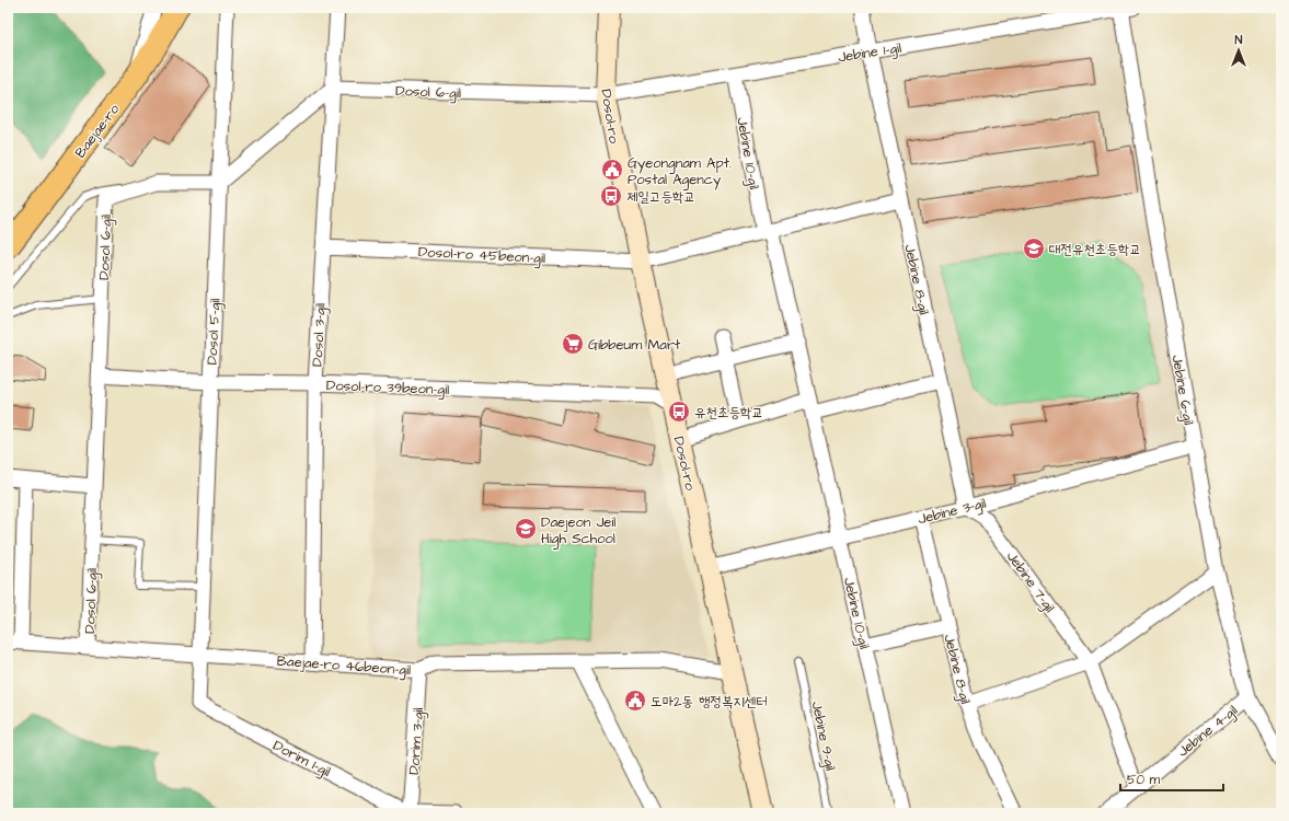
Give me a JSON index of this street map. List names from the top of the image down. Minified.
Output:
{"streets":{"main road":["Baejae-ro"],"street":["Jebine 1-gil","Dosol 6-gil","Dosol-ro","Jebine 10-gil","Dosol-ro 45beon-gil","Jebine 8-gil","Dosol 5-gil","Dosol 3-gil","Dosol-ro 39beon-gil","Jebine 6-gil","Jebine 3-gil","Jebine 7-gil","Baejae-ro 46beon-gil","Jebine 4-gil","Dorim 3-gil","Dorim 1-gil"],"lane":["Jebine 9-gil"]},"crossings":[["Jebine 1-gil","Dosol 6-gil"],["Jebine 1-gil","Dosol-ro"],["Jebine 1-gil","Jebine 10-gil"],["Jebine 1-gil","Jebine 8-gil"],["Jebine 1-gil","Jebine 6-gil"],["Dosol 6-gil","Dosol-ro"],["Dosol 6-gil","Dosol 5-gil"],["Dosol 6-gil","Dosol 3-gil"],["Dosol 6-gil","Dosol-ro 39beon-gil"],["Dosol 6-gil","Baejae-ro 46beon-gil"],["Dosol-ro","Dosol-ro 45beon-gil"],["Dosol-ro","Dosol-ro 39beon-gil"],["Dosol-ro","Jebine 3-gil"],["Dosol-ro","Baejae-ro 46beon-gil"],["Jebine 10-gil","Jebine 3-gil"],["Dosol-ro 45beon-gil","Dosol 3-gil"],["Jebine 8-gil","Jebine 3-gil"],["Jebine 8-gil","Jebine 7-gil"],["Dosol 5-gil","Dosol-ro 39beon-gil"],["Dosol 5-gil","Baejae-ro 46beon-gil"],["Dosol 5-gil","Dorim 1-gil"],["Dosol 3-gil","Dosol-ro 39beon-gil"],["Dosol 3-gil","Baejae-ro 46beon-gil"],["Jebine 6-gil","Jebine 3-gil"],["Jebine 6-gil","Jebine 4-gil"],["Jebine 3-gil","Jebine 7-gil"],["Jebine 7-gil","Jebine 4-gil"],["Baejae-ro 46beon-gil","Dorim 3-gil"],["Baejae-ro 46beon-gil","Dorim 1-gil"],["Dorim 3-gil","Dorim 1-gil"]],"places":{"public building":["Gyeongnam Apt. Postal Agency","도마2동 행정복지센터"],"bus stop":["제일고등학교","유천초등학교"],"school or university":["대전유천초등학교","Daejeon Jeil High School"],"supermarket":["Gibbeum Mart"]},"scale_bar":"50 m","north":"top"}
